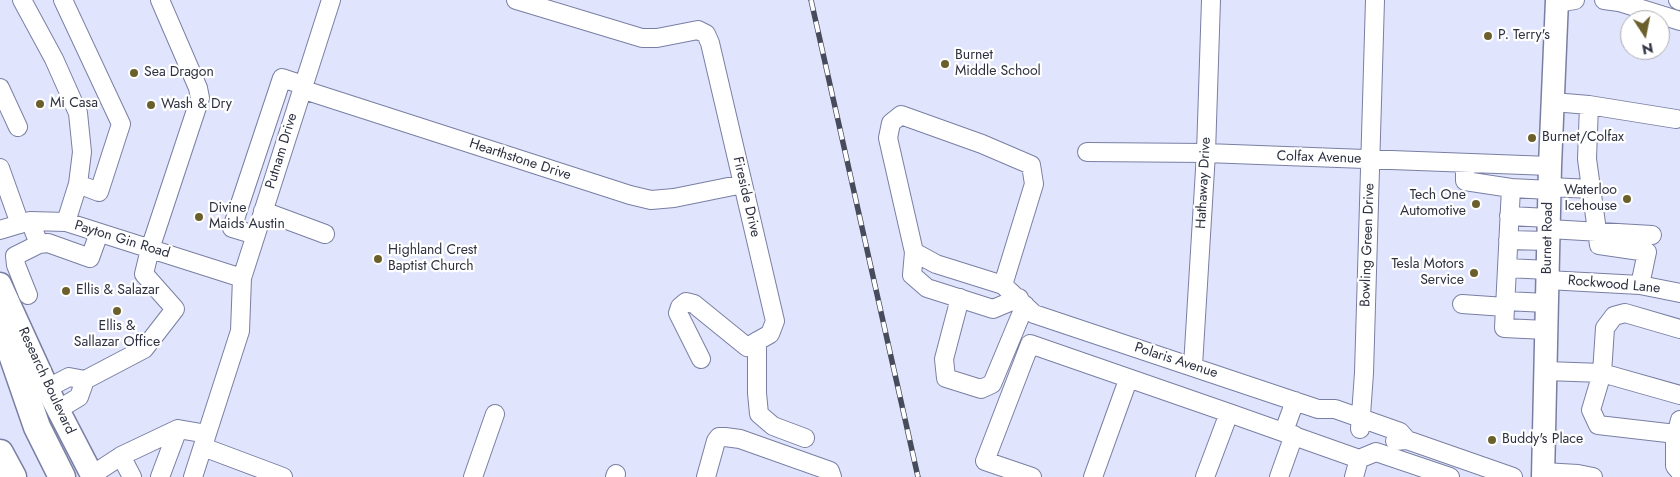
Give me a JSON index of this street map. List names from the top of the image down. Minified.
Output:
{"streets":{"main road":["Burnet Road","Research Boulevard"],"street":["Putnam Drive","Colfax Avenue","Hearthstone Drive","Hathaway Drive","Fireside Drive","Payton Gin Road","Bowling Green Drive","Rockwood Lane","Polaris Avenue"]},"crossings":[["Putnam Drive","Hearthstone Drive"],["Putnam Drive","Payton Gin Road"],["Colfax Avenue","Hathaway Drive"],["Colfax Avenue","Burnet Road"],["Colfax Avenue","Bowling Green Drive"],["Hearthstone Drive","Fireside Drive"],["Hathaway Drive","Polaris Avenue"],["Burnet Road","Rockwood Lane"],["Bowling Green Drive","Polaris Avenue"]],"places":["P. Terry's","Burnet Middle School","Sea Dragon","Mi Casa","Wash & Dry","Burnet/Colfax","Waterloo Icehouse","Tech One Automotive","Divine Maids Austin","Highland Crest Baptist Church","Tesla Motors Service","Ellis & Salazar","Ellis & Sallazar Office","Buddy's Place"],"north":"bottom"}
